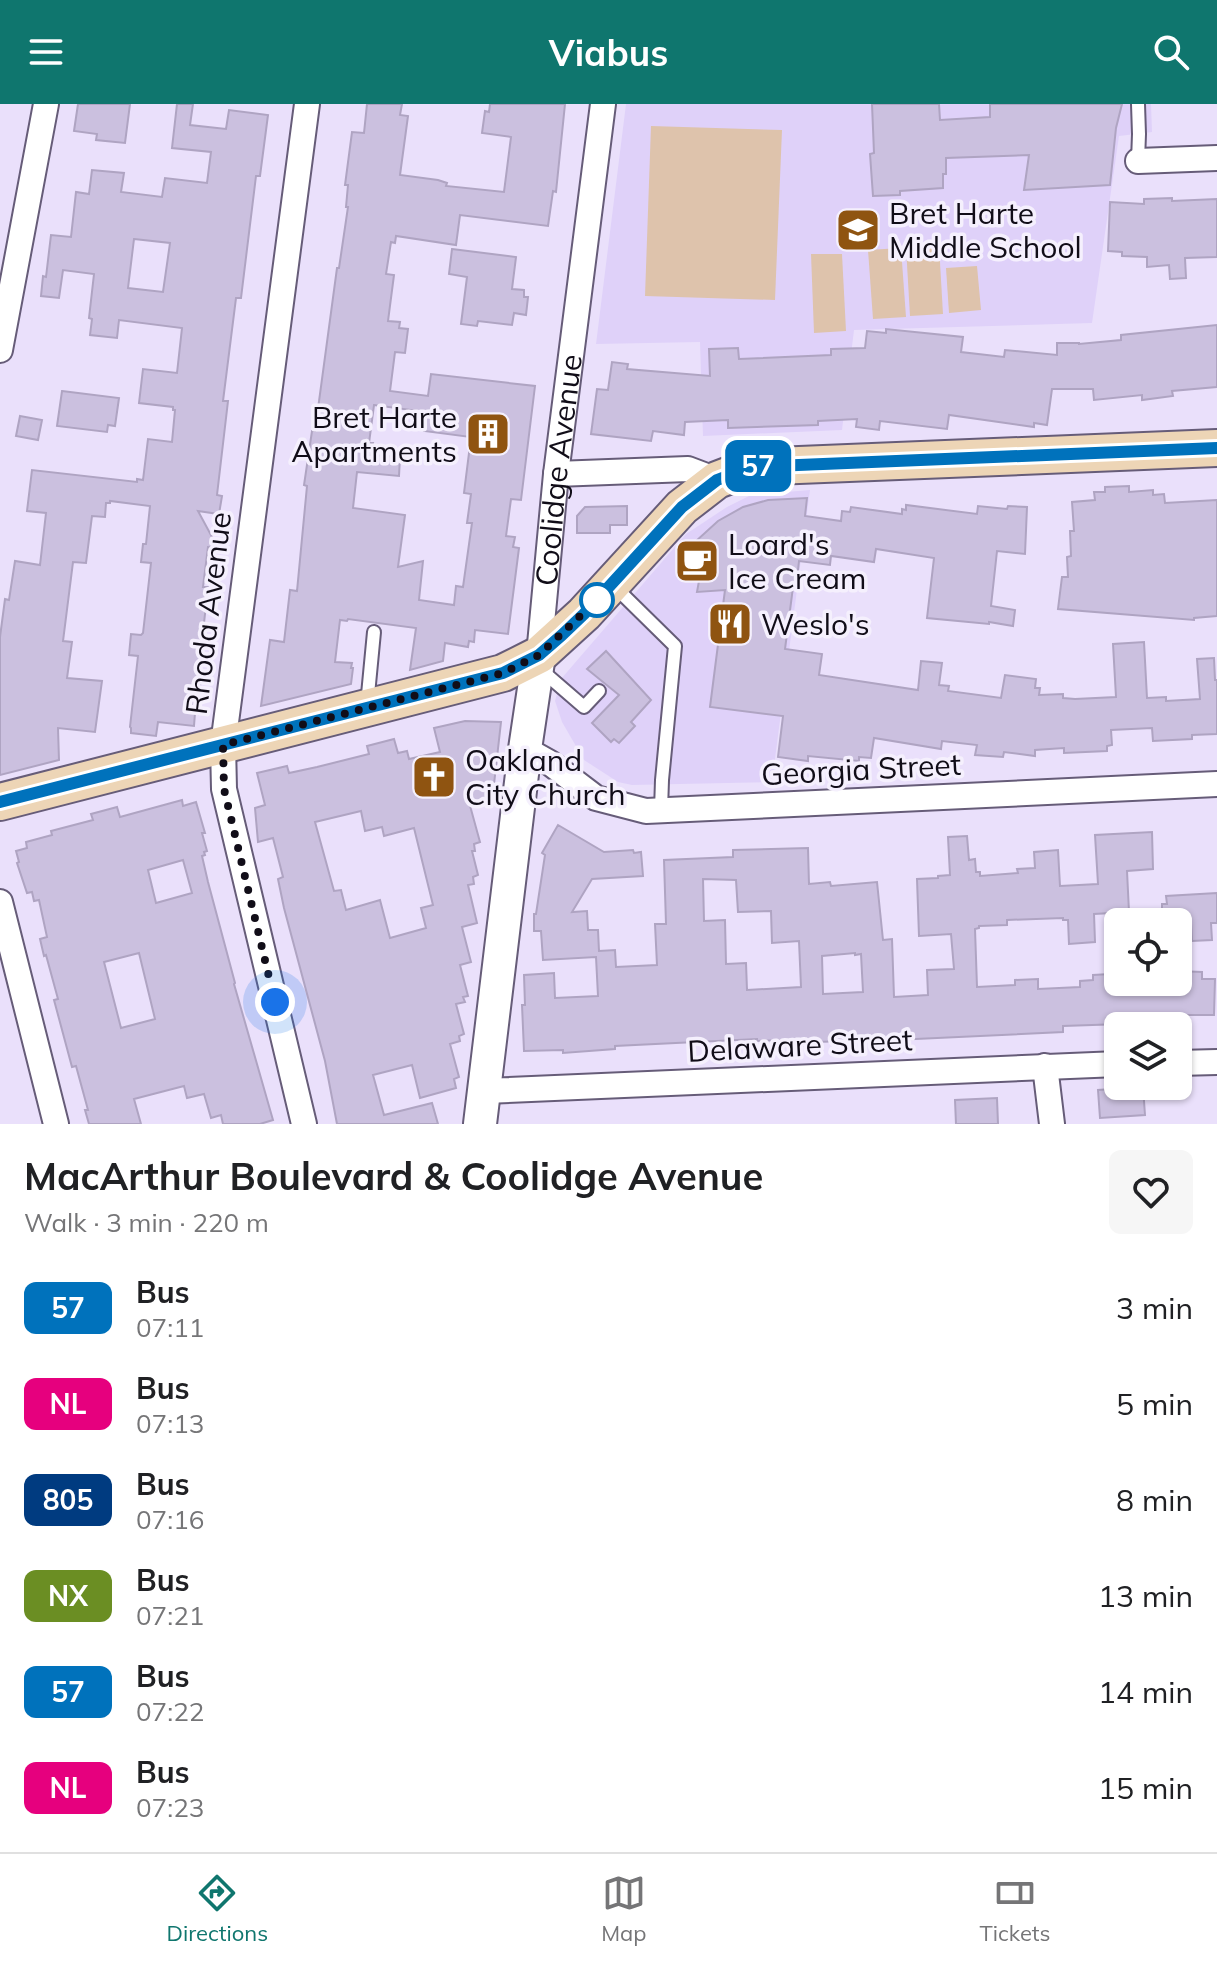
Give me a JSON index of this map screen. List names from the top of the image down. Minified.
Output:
{"streets":{"street":["Coolidge Avenue","Rhoda Avenue","Georgia Street","Delaware Street"]},"crossings":[["Coolidge Avenue","Georgia Street"],["Coolidge Avenue","Delaware Street"]],"places":{"school or university":["Bret Harte Middle School"],"building":["Bret Harte Apartments"],"cafe":["Loard's Ice Cream"],"restaurant":["Weslo's"],"church":["Oakland City Church"]},"lines":["bus line 57"],"page":{"header":"Viabus","on_map":"57","heading":["MacArthur Boulevard & Coolidge Avenue","Walk · 3 min · 220 m"],"list":[{"mark":"57","name":"Bus","note":"07:11","value":"3 min"},{"mark":"NL","name":"Bus","note":"07:13","value":"5 min"},{"mark":"805","name":"Bus","note":"07:16","value":"8 min"},{"mark":"NX","name":"Bus","note":"07:21","value":"13 min"},{"mark":"57","name":"Bus","note":"07:22","value":"14 min"},{"mark":"NL","name":"Bus","note":"07:23","value":"15 min"}],"tabs":["Directions","Map","Tickets"]}}
